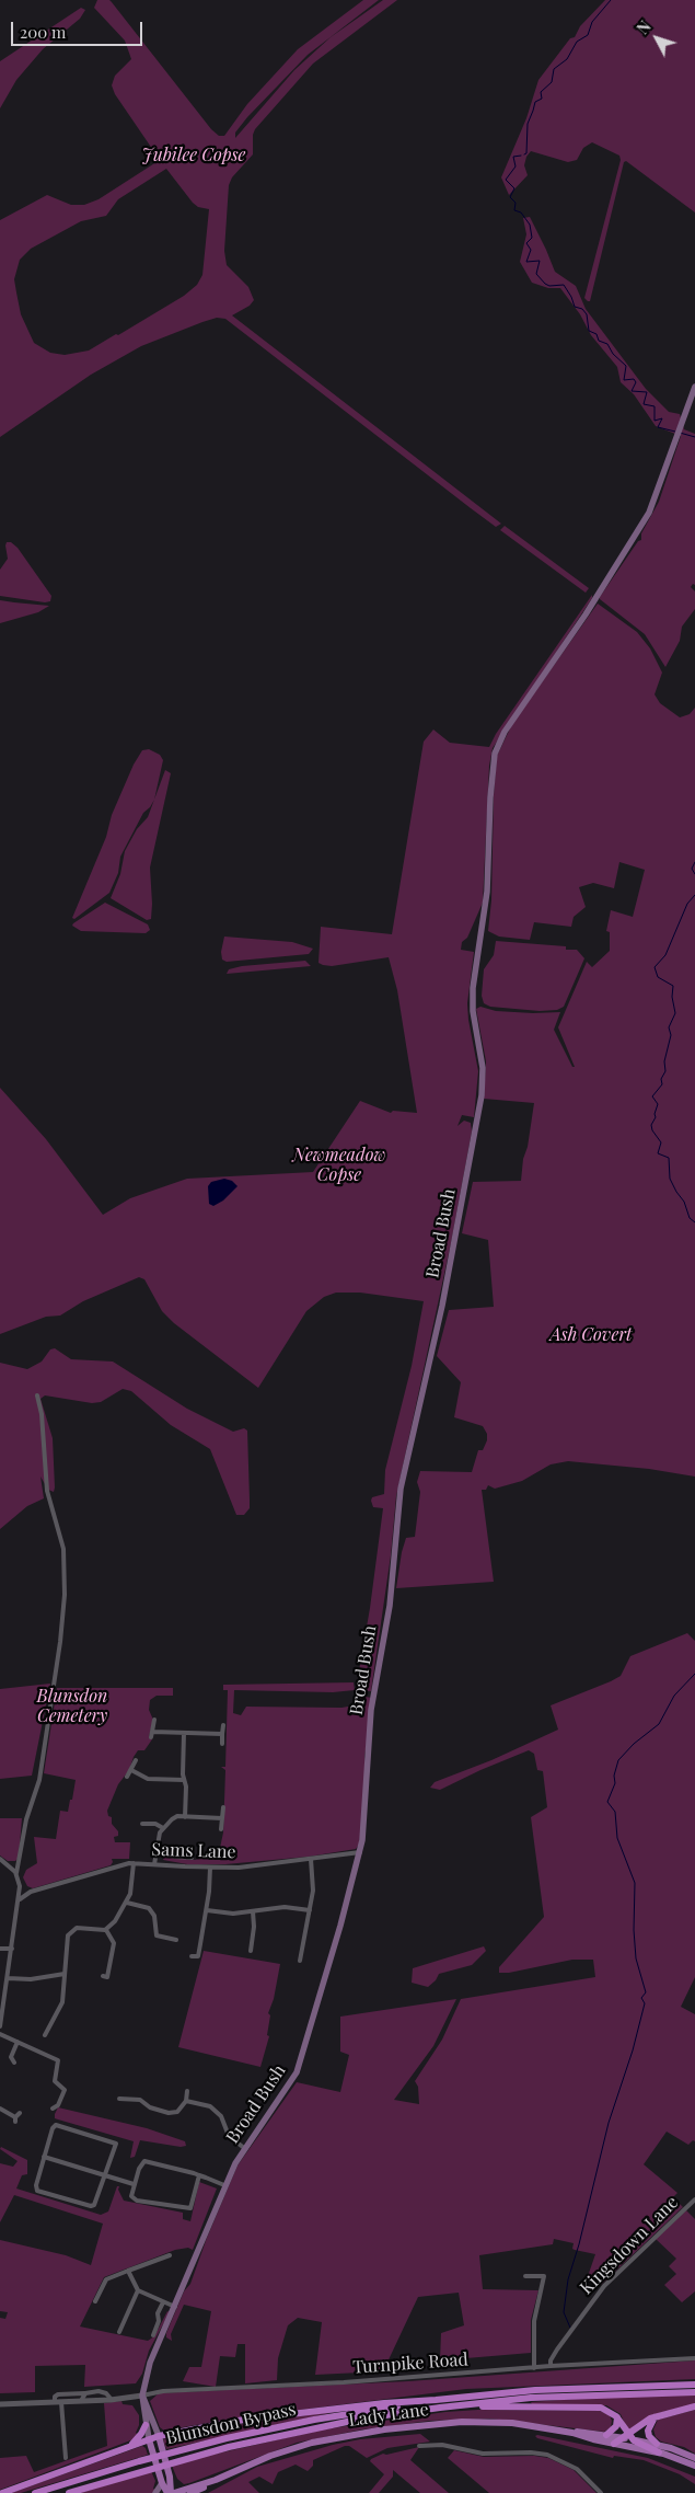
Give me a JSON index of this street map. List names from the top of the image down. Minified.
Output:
{"streets":{"highway":["Blunsdon Bypass"],"main road":["Broad Bush","Lady Lane"],"street":["Sams Lane","Kingsdown Lane","Turnpike Road"]},"crossings":[["Broad Bush","Sams Lane"],["Broad Bush","Turnpike Road"],["Kingsdown Lane","Turnpike Road"]],"parks":["Jubilee Copse","Newmeadow Copse","Ash Covert","Blunsdon Cemetery"],"scale_bar":"200 m","north":"top left"}
